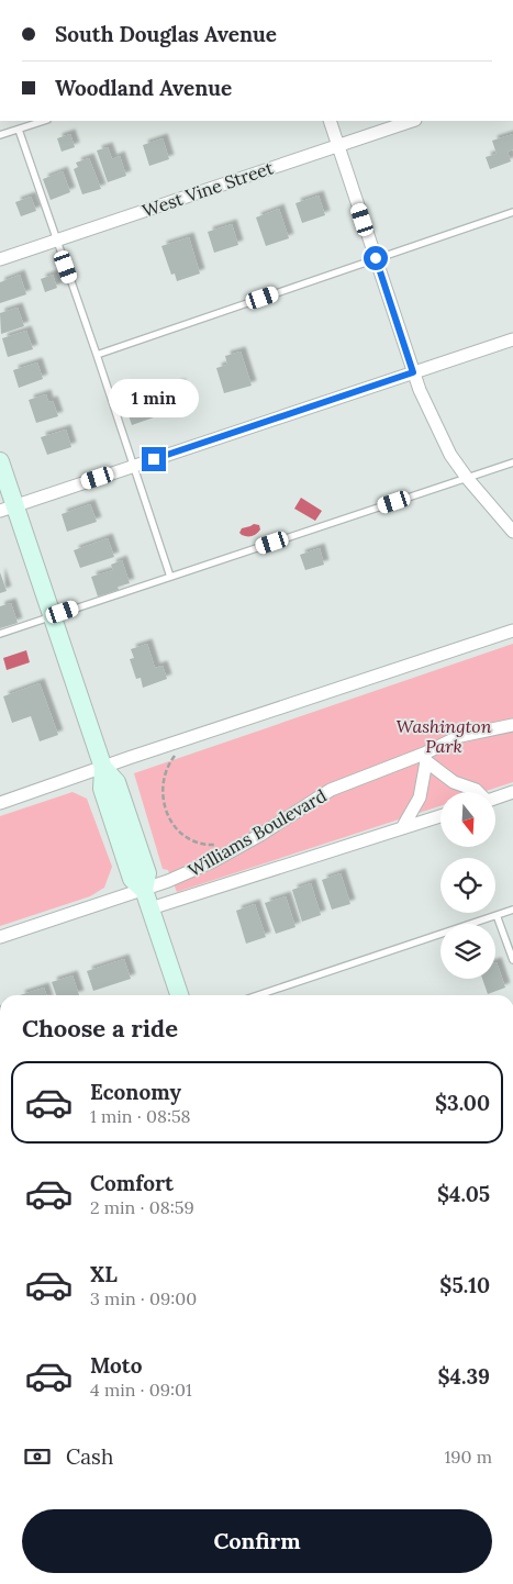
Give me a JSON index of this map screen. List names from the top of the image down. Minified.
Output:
{"streets":{"street":["West Vine Street","Williams Boulevard"]},"parks":["Washington Park"],"north":"bottom","page":{"banner":["South Douglas Avenue","Woodland Avenue"],"bubble":"1 min","heading":"Choose a ride","list":[{"name":"Economy","note":"1 min · 08:58","value":"$3.00"},{"name":"Comfort","note":"2 min · 08:59","value":"$4.05"},{"name":"XL","note":"3 min · 09:00","value":"$5.10"},{"name":"Moto","note":"4 min · 09:01","value":"$4.39"}],"pay":["Cash","190 m"],"buttons":"Confirm"}}
